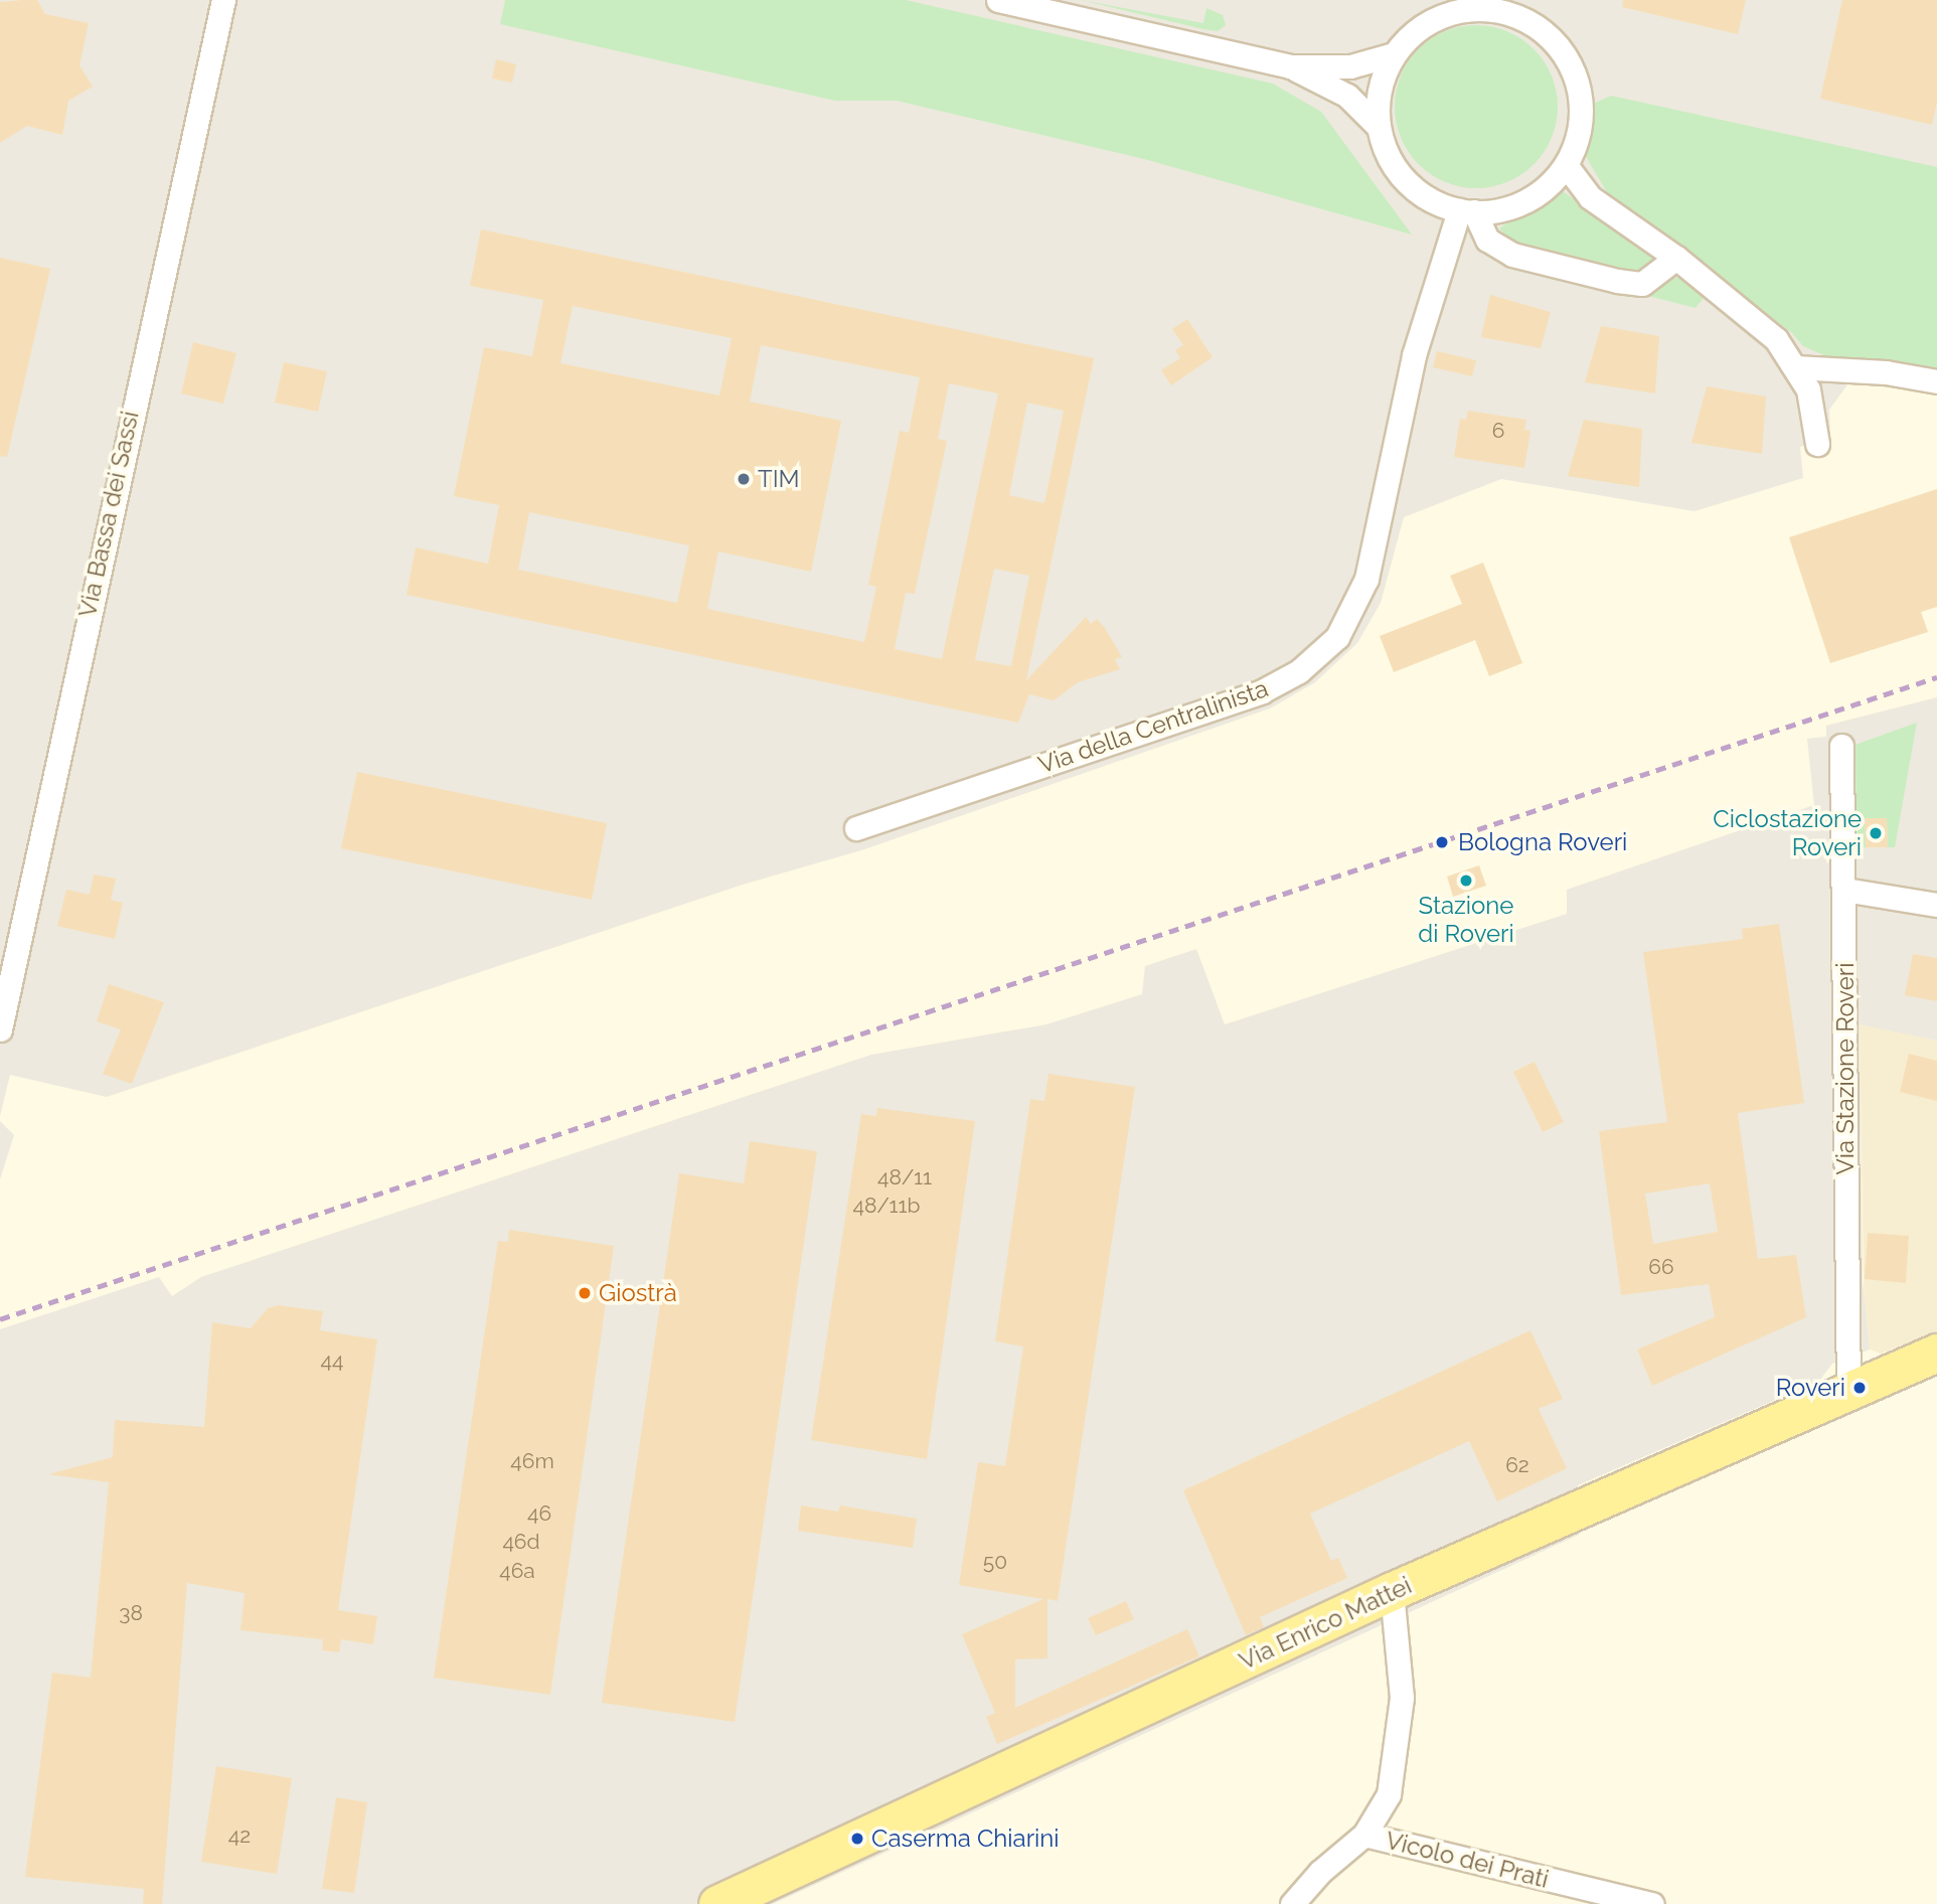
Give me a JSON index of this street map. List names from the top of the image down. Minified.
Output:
{"streets":{"main road":["Via Enrico Mattei"],"street":["Via Bassa dei Sassi","Via della Centralinista","Via Stazione Roveri","Vicolo dei Prati"]},"crossings":[["Via Stazione Roveri","Via Enrico Mattei"]],"places":["TIM","Ciclostazione Roveri","Bologna Roveri","Stazione di Roveri","Giostrà","Roveri","Caserma Chiarini"],"house_numbers":["6","48/11","48/11b","66","44","46m","62","46","46d","50","46a","38","42"]}
